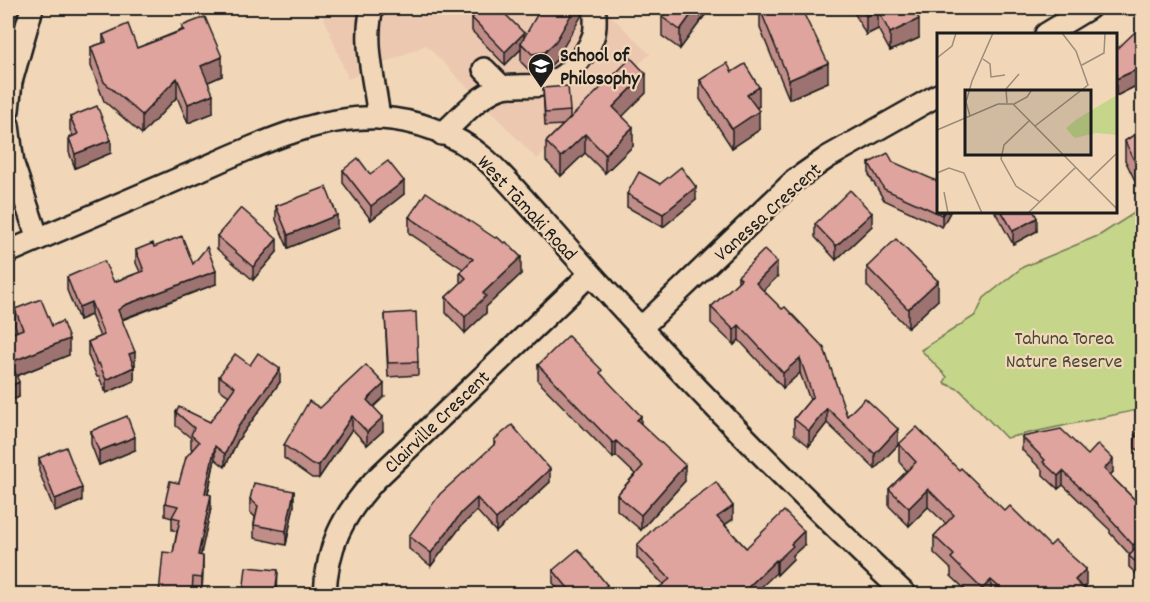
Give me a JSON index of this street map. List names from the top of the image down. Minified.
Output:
{"streets":{"street":["West Tāmaki Road","Vanessa Crescent","Clairville Crescent"]},"crossings":[["West Tāmaki Road","Vanessa Crescent"],["West Tāmaki Road","Clairville Crescent"]],"parks":["Tahuna Torea Nature Reserve"],"places":{"school or university":["School of Philosophy"]}}
